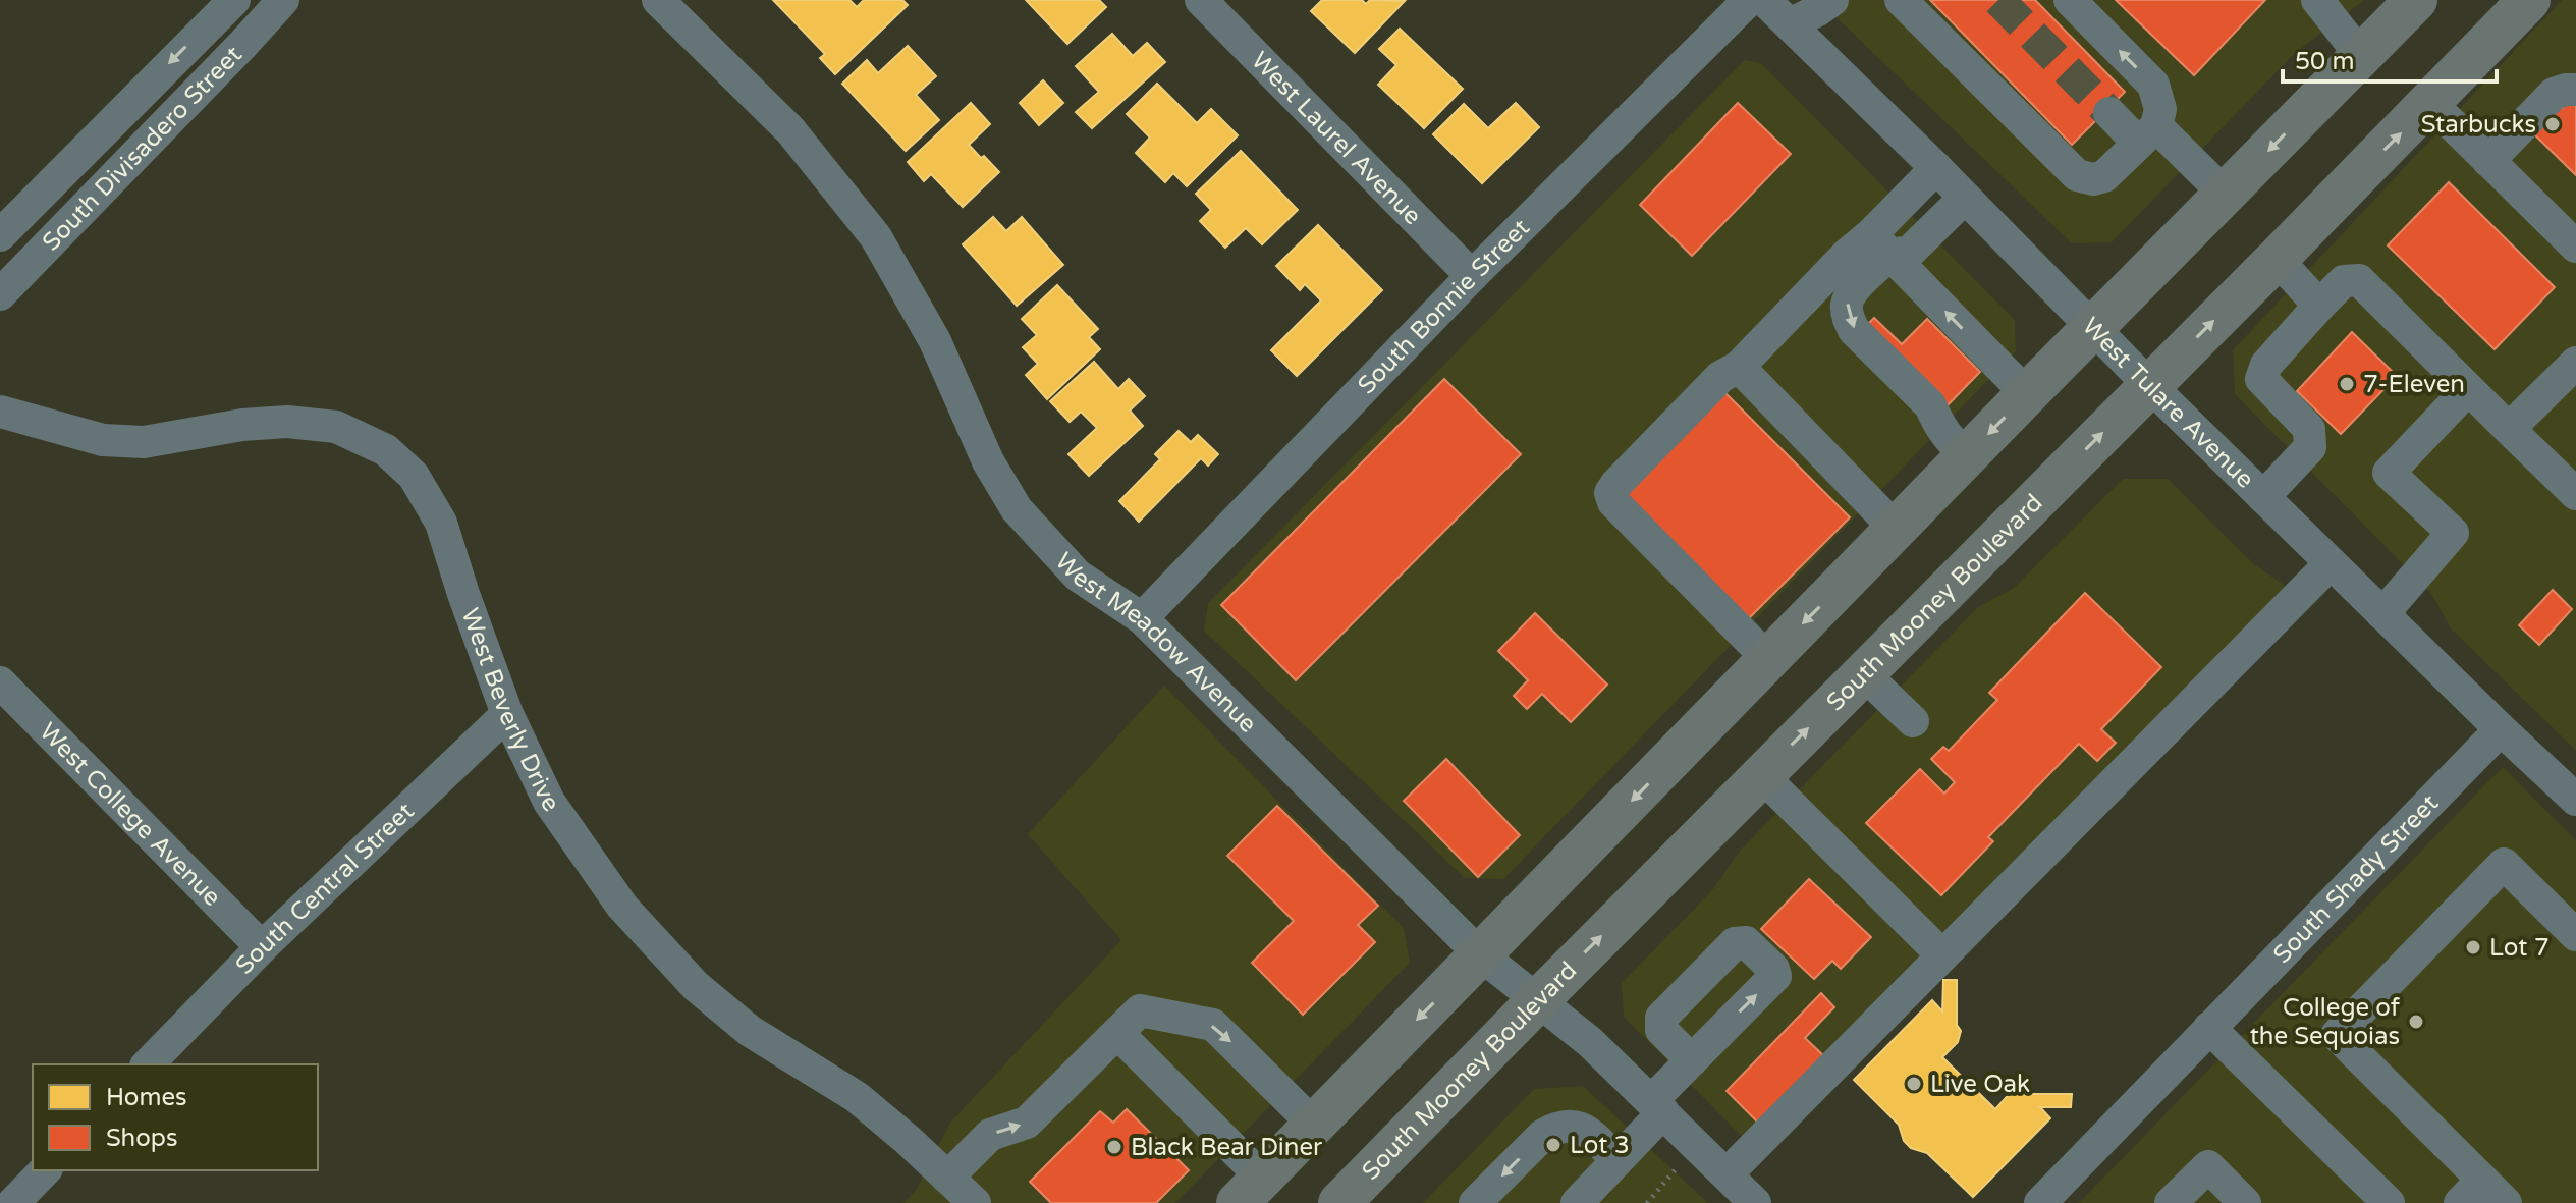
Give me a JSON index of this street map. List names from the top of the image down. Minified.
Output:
{"streets":{"main road":["South Mooney Boulevard"],"street":["West Laurel Avenue","South Divisadero Street","South Bonnie Street","West Tulare Avenue","West Meadow Avenue","West Beverly Drive","West College Avenue","South Shady Street","South Central Street"]},"crossings":[["West Laurel Avenue","South Bonnie Street"],["South Bonnie Street","West Meadow Avenue"],["West Tulare Avenue","South Mooney Boulevard"],["West Tulare Avenue","South Shady Street"],["South Mooney Boulevard","West Meadow Avenue"],["West Beverly Drive","South Central Street"],["West College Avenue","South Central Street"]],"places":["Starbucks","7-Eleven","Lot 7","College of the Sequoias","Live Oak","Lot 3","Black Bear Diner"],"legend":["Homes","Shops"],"scale_bar":"50 m"}
